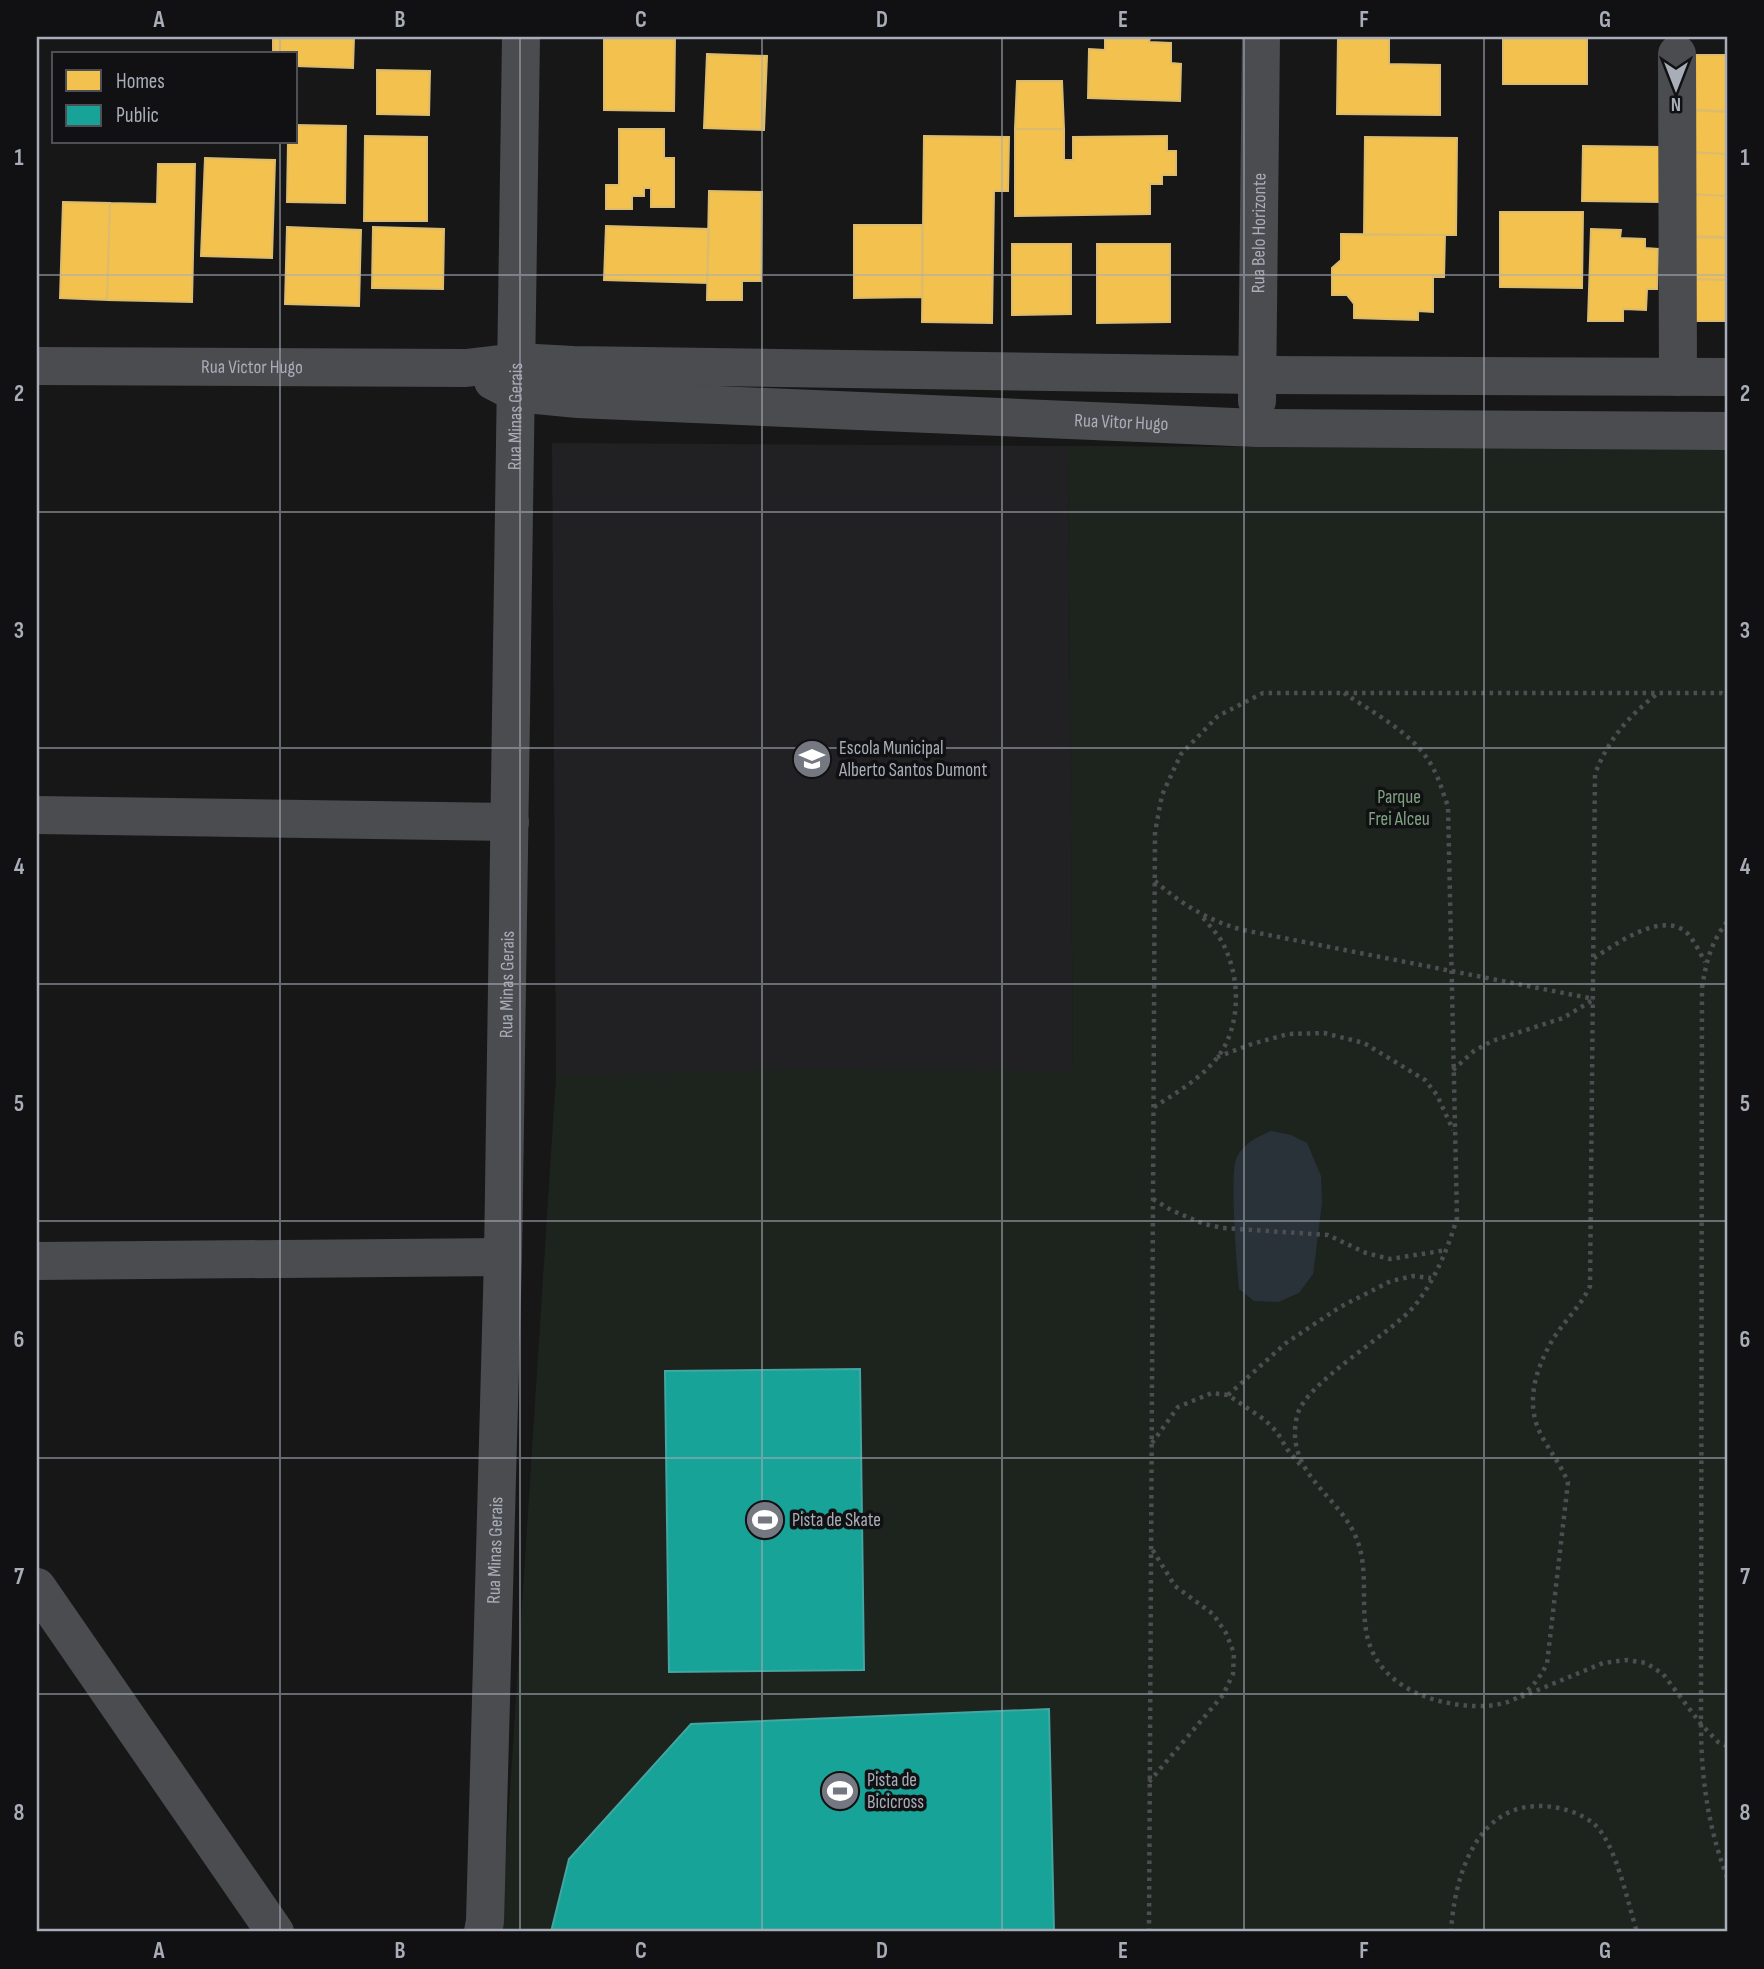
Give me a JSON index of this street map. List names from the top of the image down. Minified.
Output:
{"streets":{"street":["Rua Belo Horizonte","Rua Victor Hugo","Rua Minas Gerais","Rua Vitor Hugo"]},"crossings":[["Rua Belo Horizonte","Rua Vitor Hugo"],["Rua Victor Hugo","Rua Minas Gerais"],["Rua Victor Hugo","Rua Vitor Hugo"],["Rua Minas Gerais","Rua Vitor Hugo"]],"parks":["Parque Frei Alceu"],"places":{"school or university":["Escola Municipal Alberto Santos Dumont"],"sports":["Pista de Skate","Pista de Bicicross"]},"legend":["Homes","Public"],"north":"bottom","grid":{"columns":["A","B","C","D","E","F","G"],"rows":["1","2","3","4","5","6","7","8"]}}
